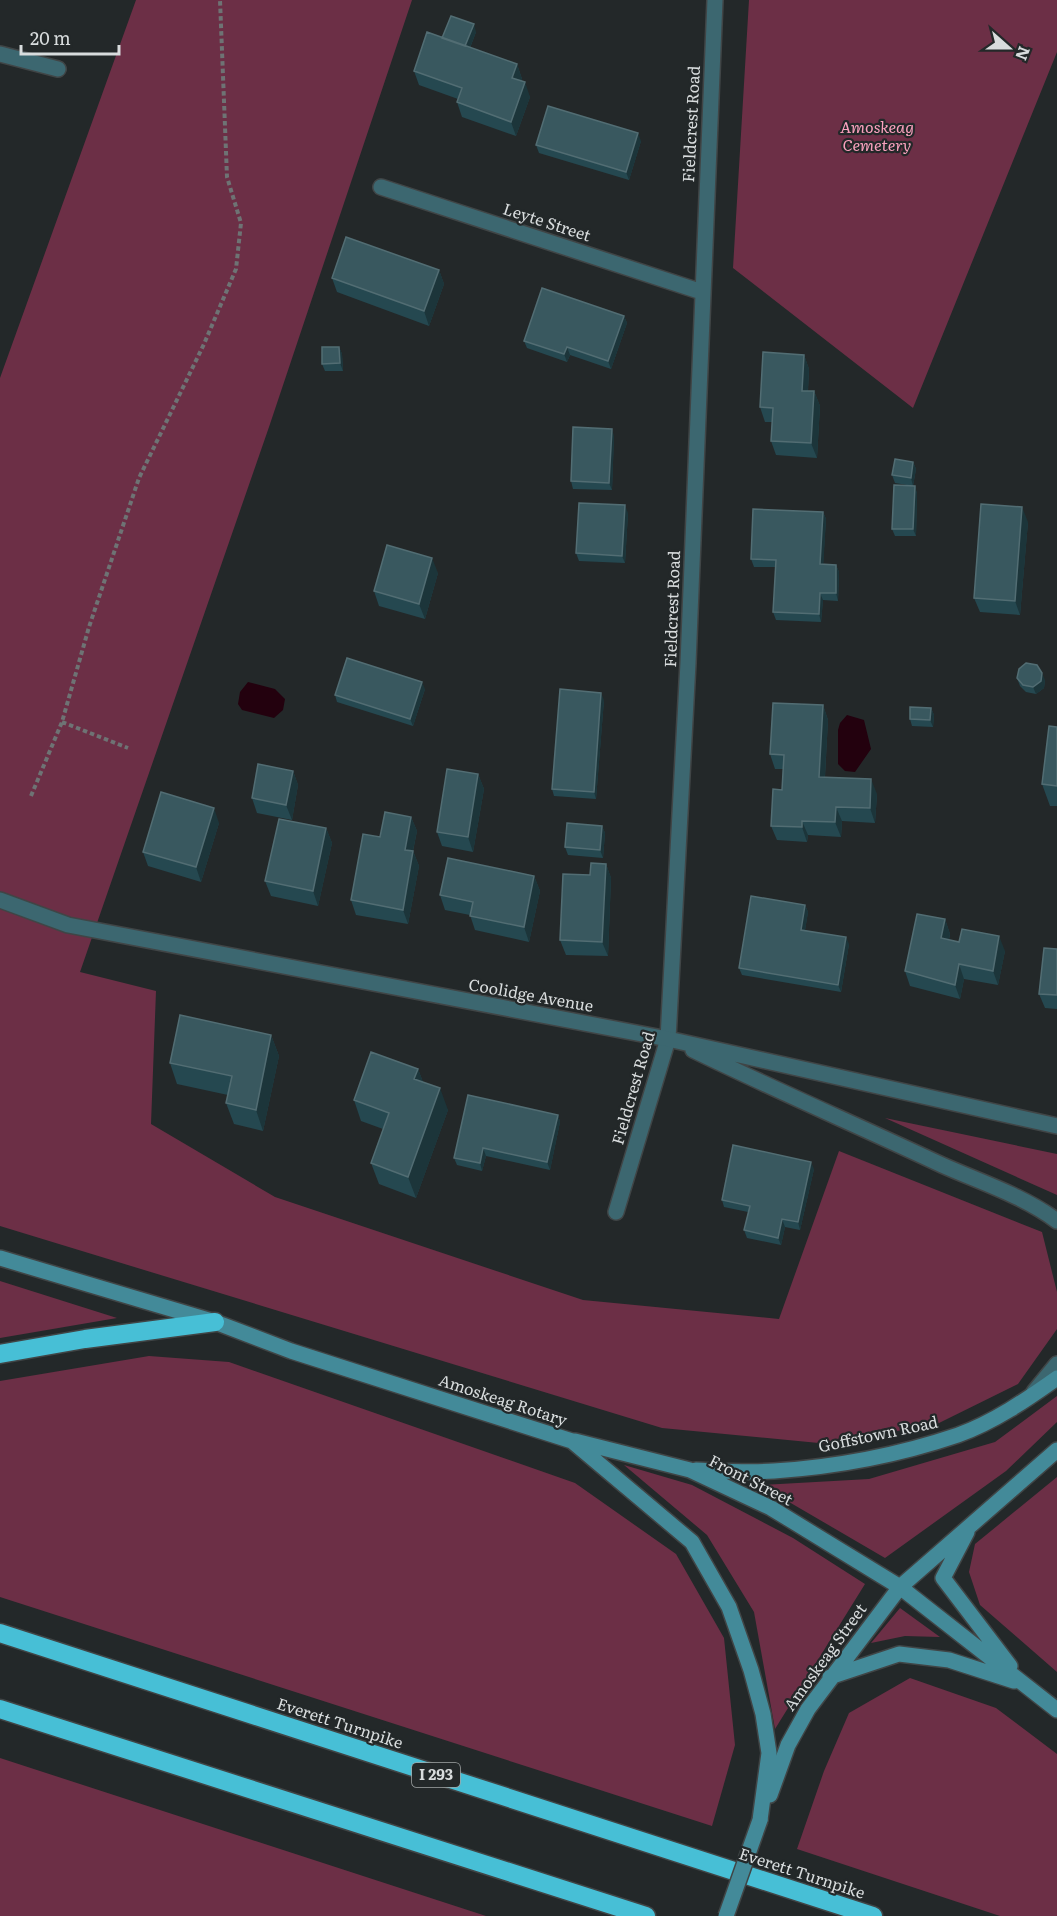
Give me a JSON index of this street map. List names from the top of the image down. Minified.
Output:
{"streets":{"highway":["Everett Turnpike","I 293"],"main road":["Amoskeag Rotary","Goffstown Road","Front Street","Amoskeag Street"],"street":["Fieldcrest Road","Leyte Street","Coolidge Avenue"]},"crossings":[["Fieldcrest Road","Leyte Street"],["Fieldcrest Road","Coolidge Avenue"],["Amoskeag Rotary","Front Street"],["Amoskeag Rotary","Amoskeag Street"],["Goffstown Road","Front Street"],["Front Street","Amoskeag Street"]],"parks":["Amoskeag Cemetery"],"scale_bar":"20 m","north":"right"}
